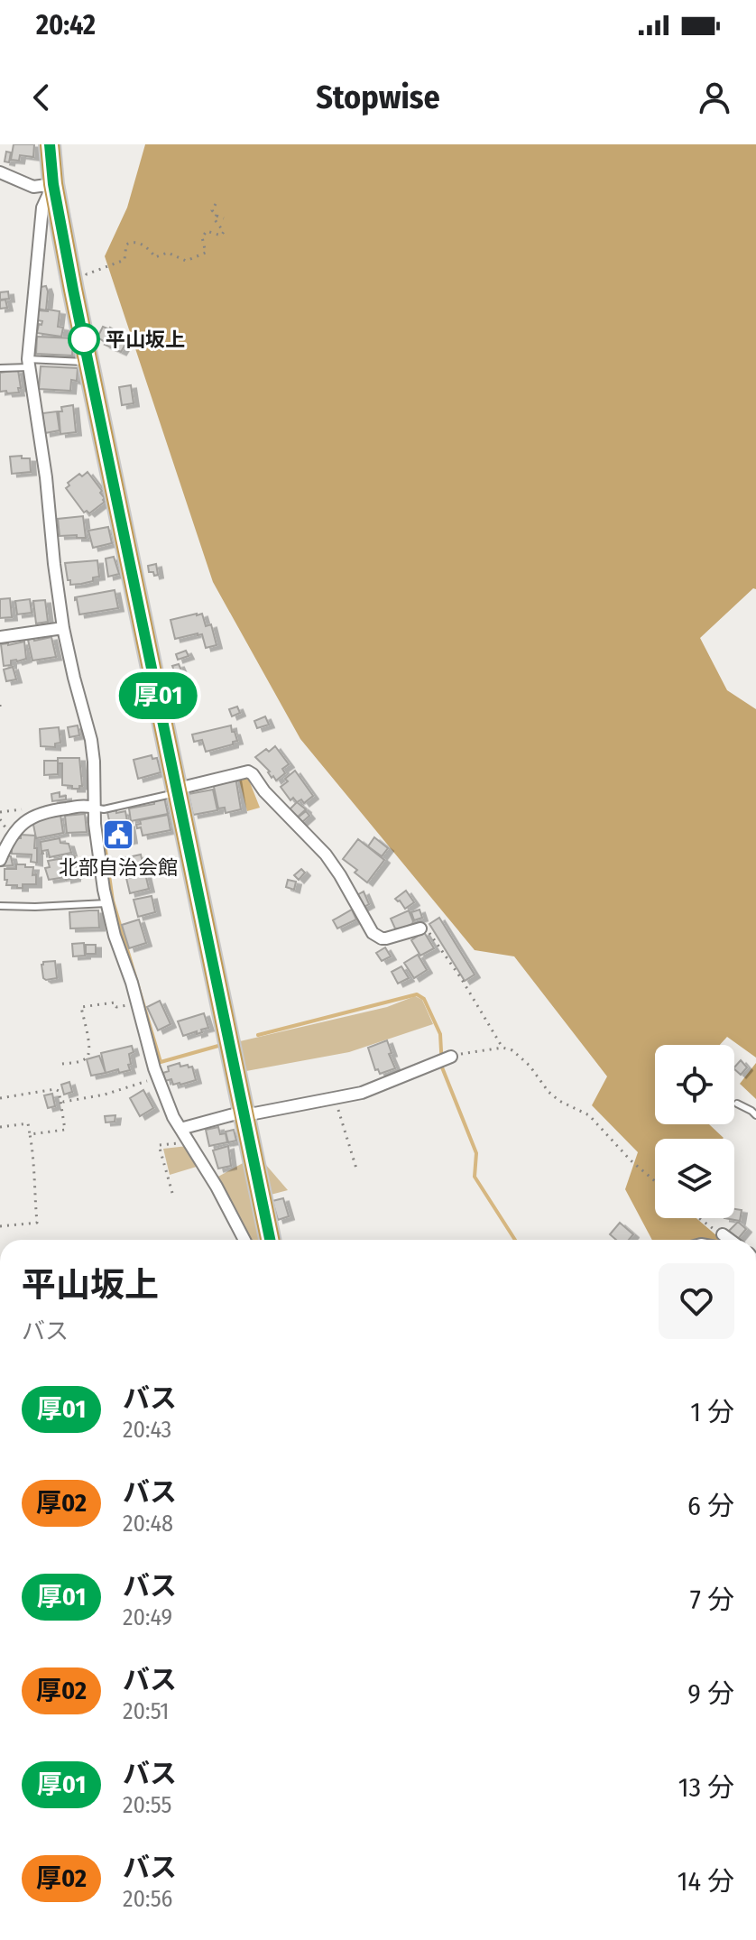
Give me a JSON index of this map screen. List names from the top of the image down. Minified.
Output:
{"places":{"other":["平山坂上"],"public building":["北部自治会館"]},"lines":["bus line 厚01"],"page":{"status":"20:42","header":"Stopwise","on_map":"厚01","heading":["平山坂上","バス"],"list":[{"mark":"厚01","name":"バス","note":"20:43","value":"1 分"},{"mark":"厚02","name":"バス","note":"20:48","value":"6 分"},{"mark":"厚01","name":"バス","note":"20:49","value":"7 分"},{"mark":"厚02","name":"バス","note":"20:51","value":"9 分"},{"mark":"厚01","name":"バス","note":"20:55","value":"13 分"},{"mark":"厚02","name":"バス","note":"20:56","value":"14 分"}]}}
